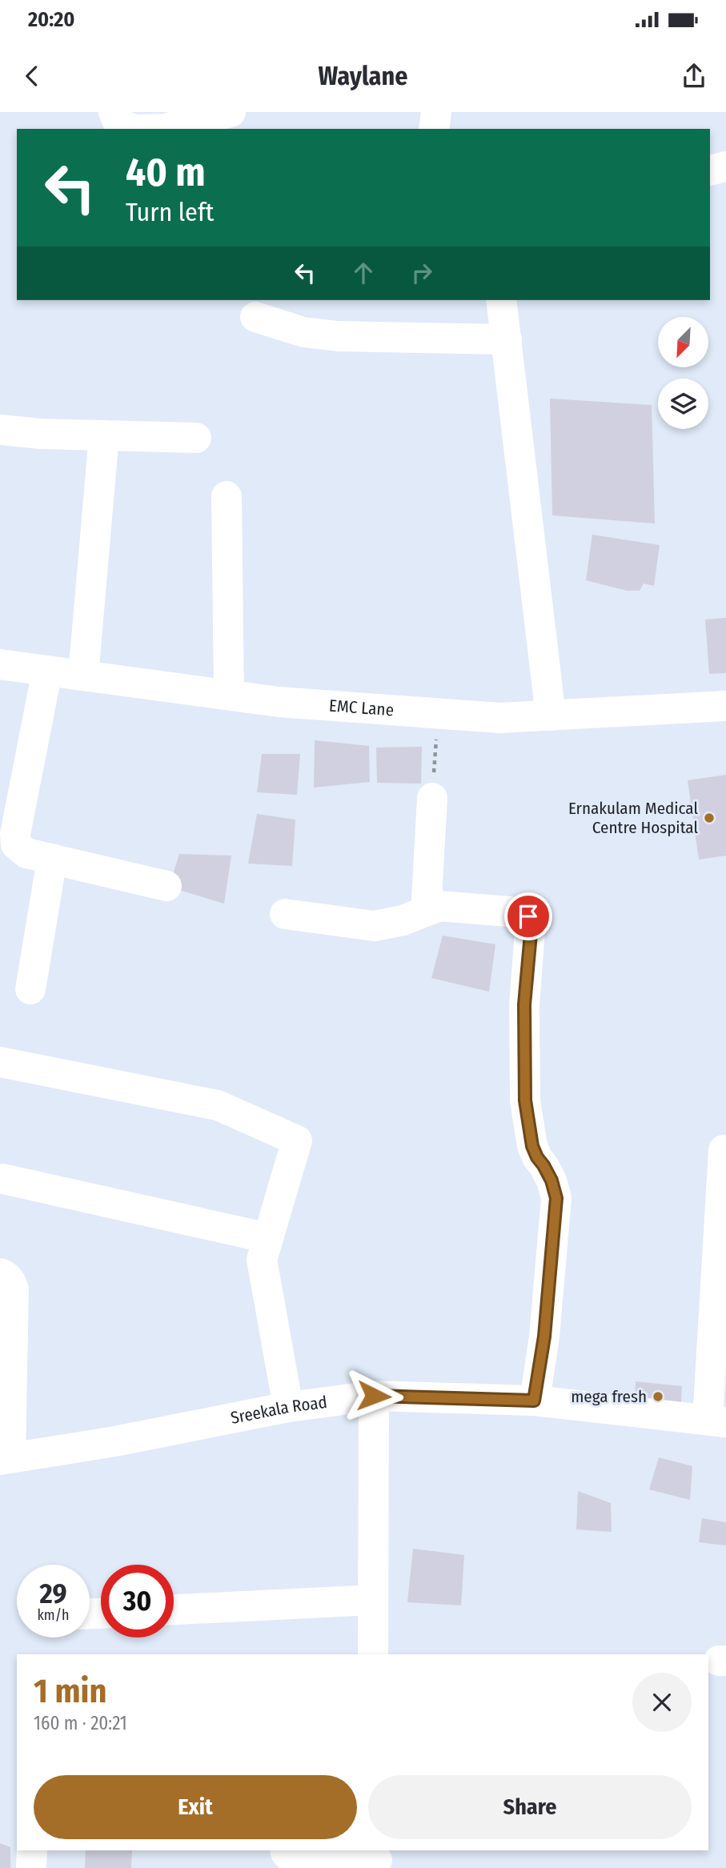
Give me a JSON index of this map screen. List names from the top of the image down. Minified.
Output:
{"streets":{"street":["EMC Lane","Sreekala Road"]},"places":["Ernakulam Medical Centre Hospital","mega fresh"],"north":"bottom left","page":{"status":"20:20","header":"Waylane","turn":["40 m","Turn left"],"speed":"29 km/h","limit":"30","heading":["1 min","160 m · 20:21"],"buttons":["Exit","Share"]}}
